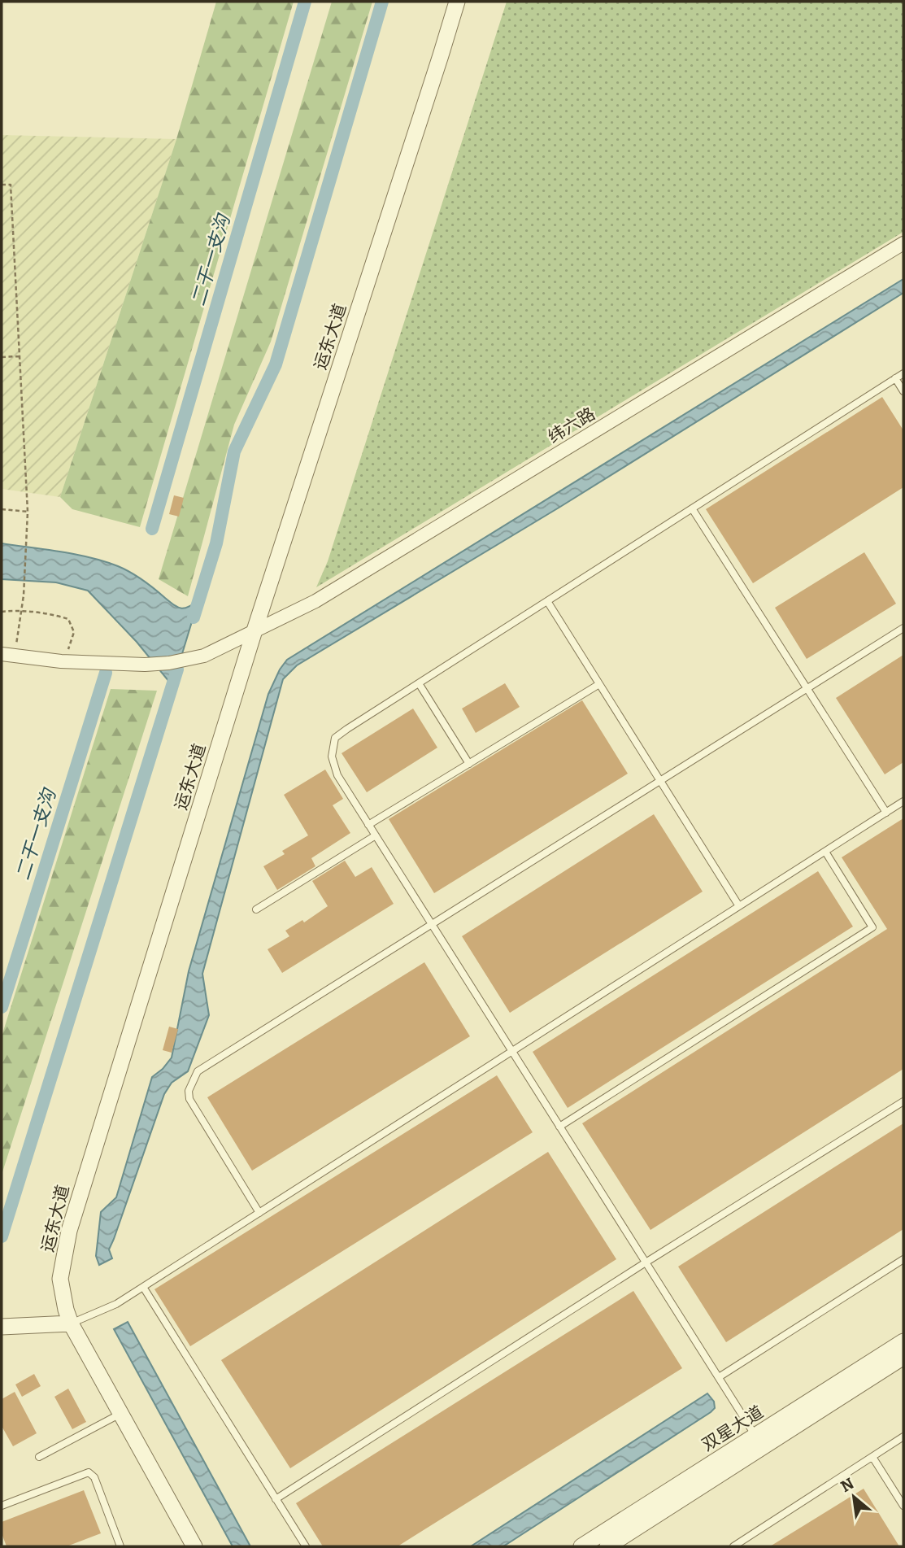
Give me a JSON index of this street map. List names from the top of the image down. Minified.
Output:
{"streets":{"street":["运东大道","纬六路","双星大道"]},"crossings":[["运东大道","纬六路"]],"water":["二干一支沟"],"north":"top left"}
